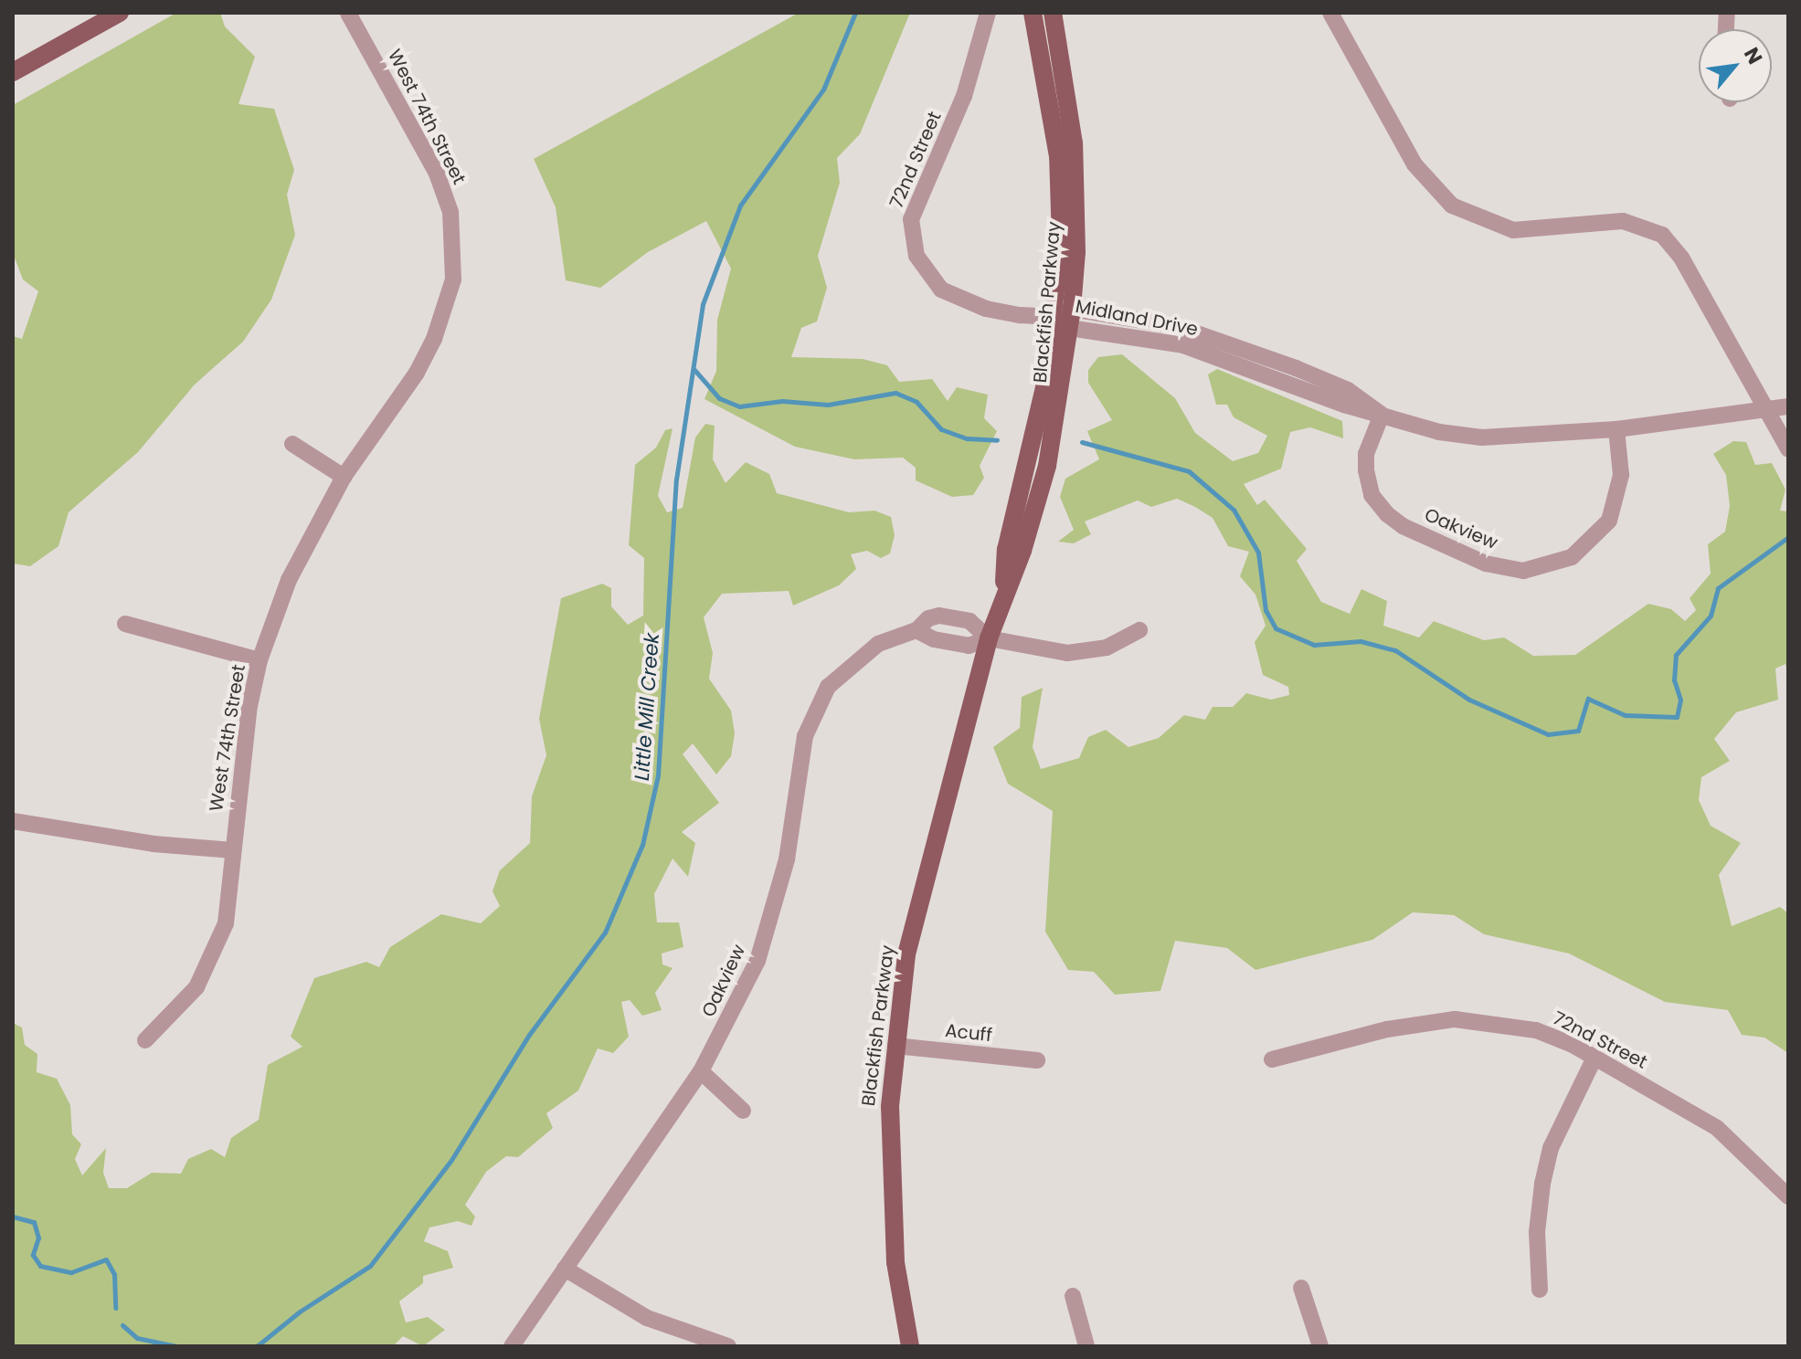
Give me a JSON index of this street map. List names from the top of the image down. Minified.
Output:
{"streets":{"main road":["Blackfish Parkway"],"street":["West 74th Street","72nd Street","Midland Drive","Oakview","Acuff"]},"crossings":[["72nd Street","Blackfish Parkway"],["72nd Street","Midland Drive"],["Blackfish Parkway","Midland Drive"],["Blackfish Parkway","Oakview"],["Blackfish Parkway","Acuff"],["Midland Drive","Oakview"]],"water":["Little Mill Creek"],"north":"top right"}
